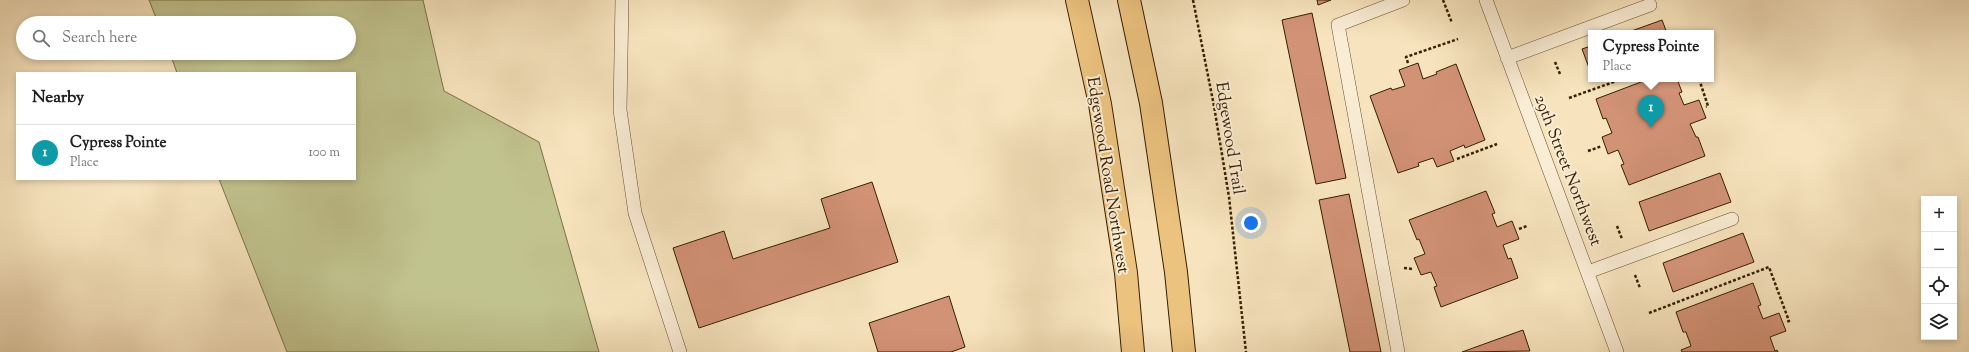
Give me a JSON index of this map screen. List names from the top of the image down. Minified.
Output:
{"streets":{"main road":["Edgewood Road Northwest"],"lane":["29th Street Northwest"],"path":["Edgewood Trail"]},"page":{"search":"Search here","popup":["Cypress Pointe","Place"],"heading":"Nearby","pins":"1","list":[{"mark":"1","name":"Cypress Pointe","note":"Place","value":"100 m"}],"map_buttons":["+","−"]}}
